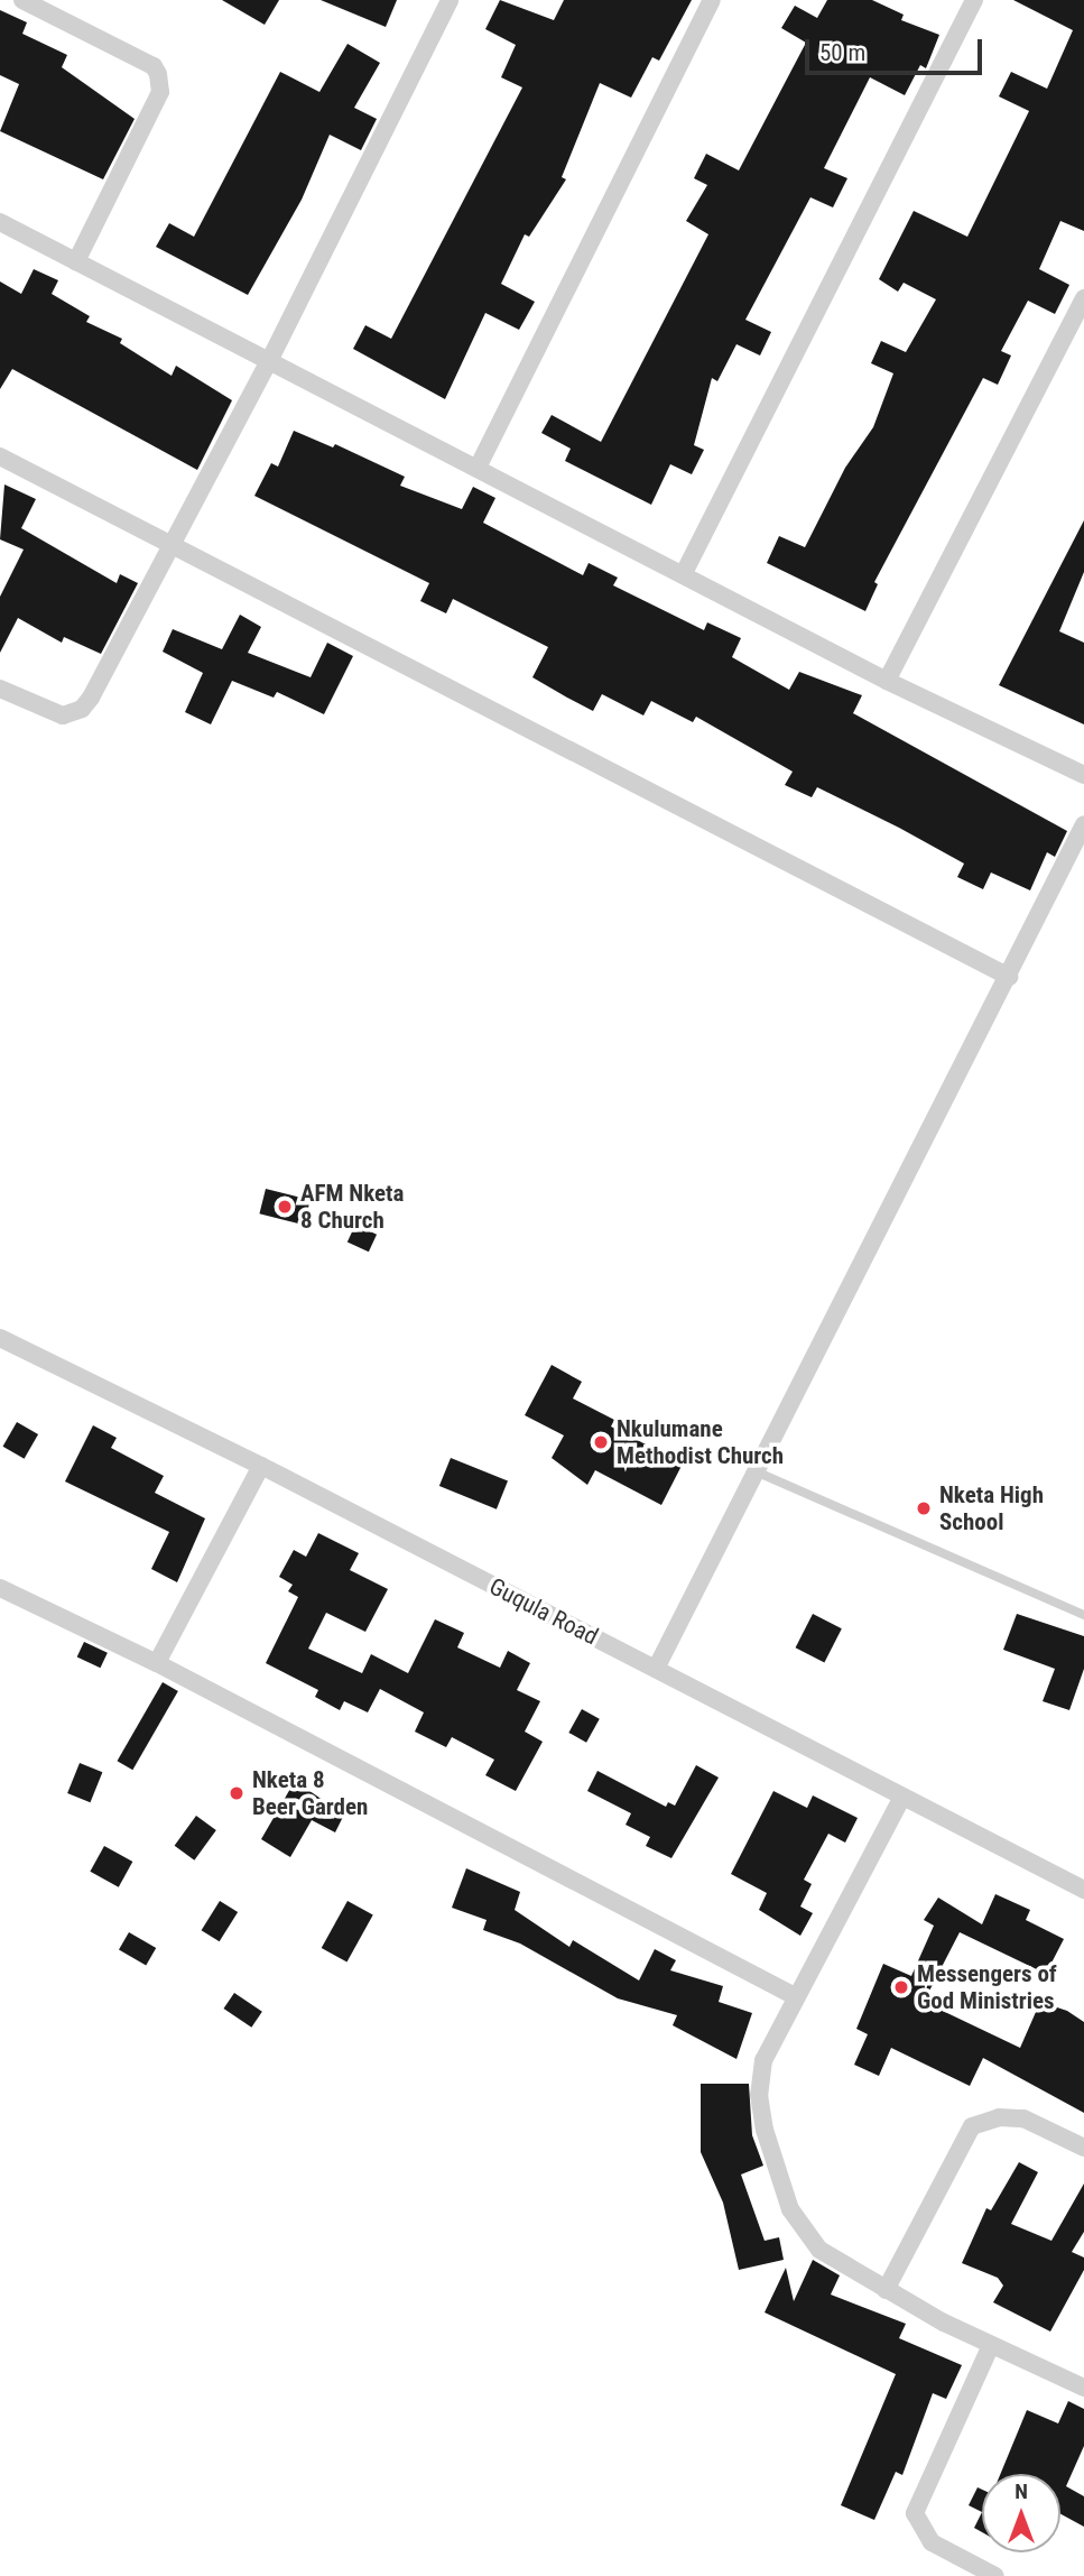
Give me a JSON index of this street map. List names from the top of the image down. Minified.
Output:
{"streets":{"street":["Guqula Road"]},"places":["AFM Nketa 8 Church","Nkulumane Methodist Church","Nketa High School","Nketa 8 Beer Garden","Messengers of God Ministries"],"scale_bar":"50 m","north":"top"}
